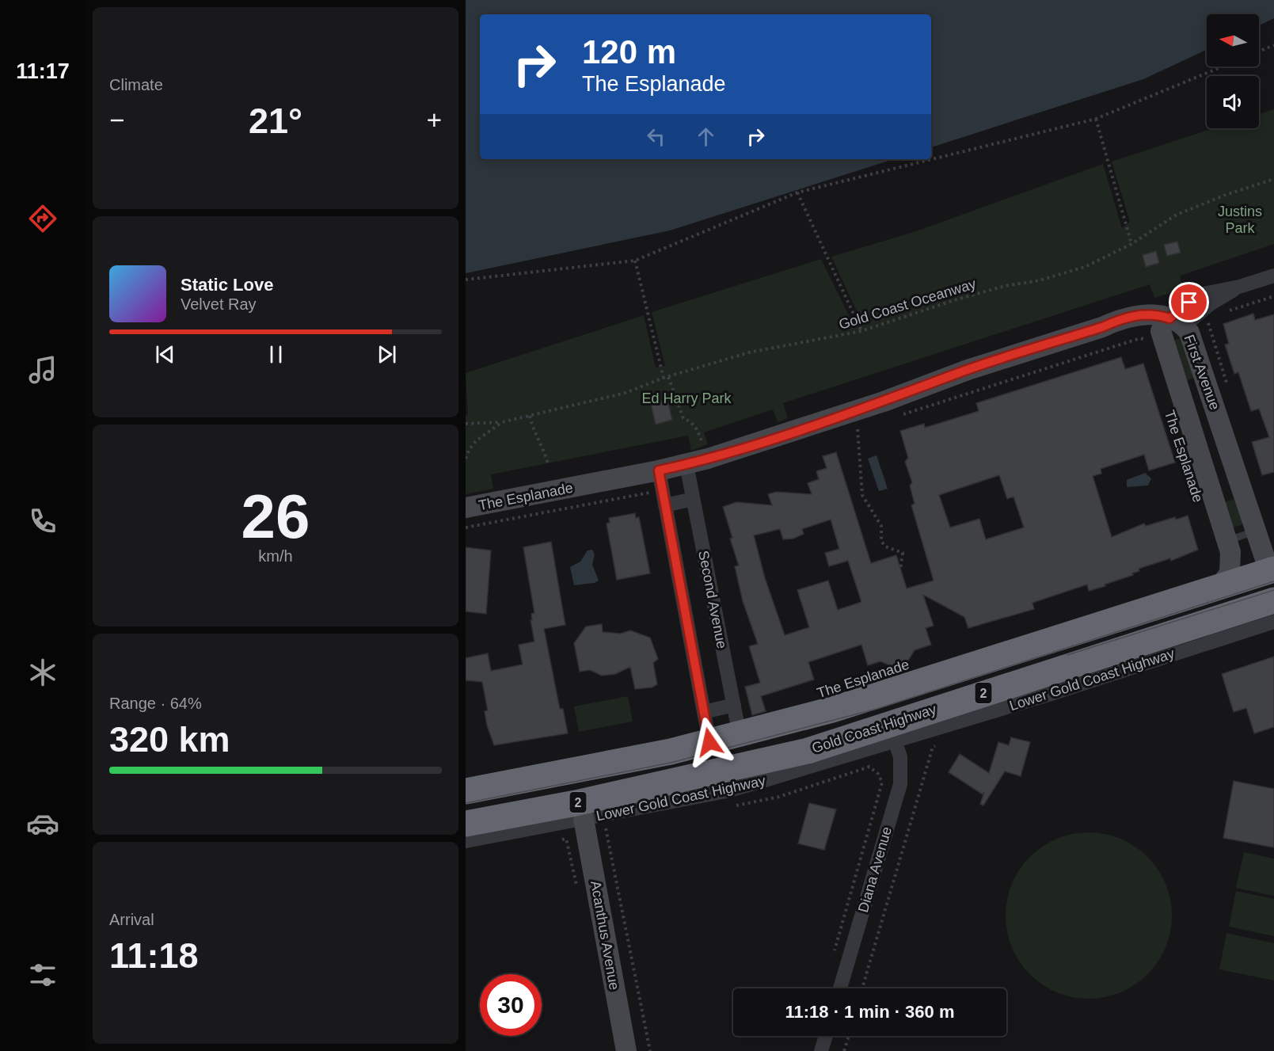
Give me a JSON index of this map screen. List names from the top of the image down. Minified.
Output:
{"streets":{"highway":["2","Gold Coast Highway"],"street":["First Avenue","The Esplanade","Second Avenue","Lower Gold Coast Highway","Diana Avenue","Acanthus Avenue"],"path":["Gold Coast Oceanway"]},"crossings":[["First Avenue","The Esplanade"],["First Avenue","Gold Coast Highway"],["The Esplanade","Second Avenue"],["Second Avenue","Gold Coast Highway"],["Lower Gold Coast Highway","Diana Avenue"],["Lower Gold Coast Highway","Acanthus Avenue"]],"parks":["Justins Park","Ed Harry Park"],"north":"left","page":{"tabs":"11:17","tile":["Climate",["26","km/h"],["Range · 64%","320 km"],["Arrival","11:18"]],"turn":["120 m","The Esplanade"],"heat":["−","21°","+"],"song":["Static Love","Velvet Ray"],"limit":"30","trip":"11:18 · 1 min · 360 m"}}
